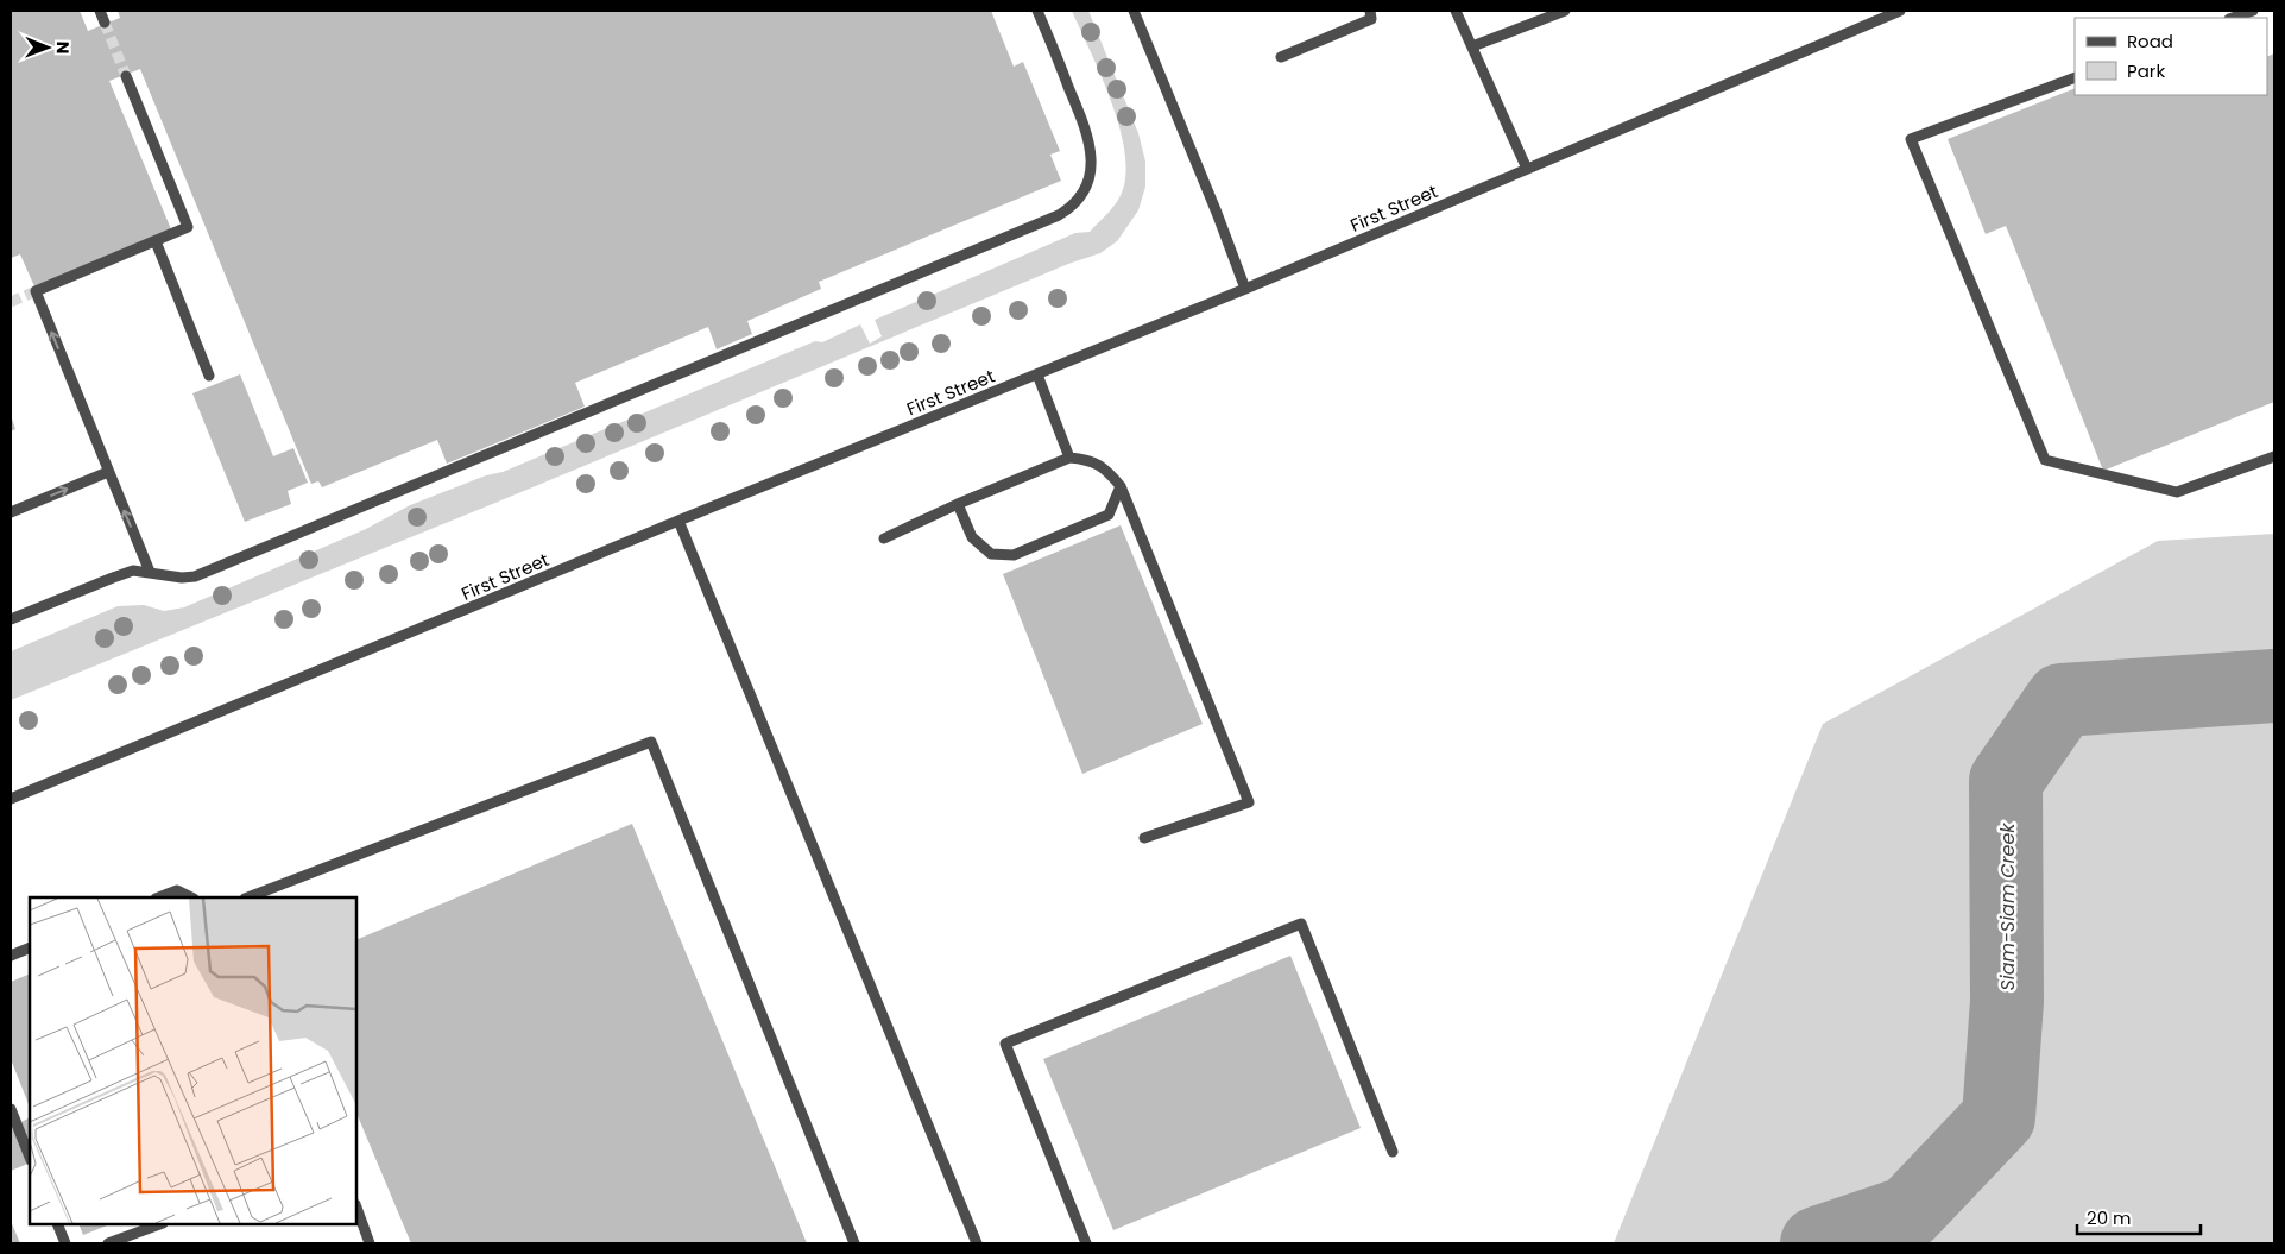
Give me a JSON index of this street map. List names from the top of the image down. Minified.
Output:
{"streets":{"street":["First Street"]},"water":["Siam-Siam Creek"],"legend":["Road","Park"],"scale_bar":"20 m","north":"right"}
